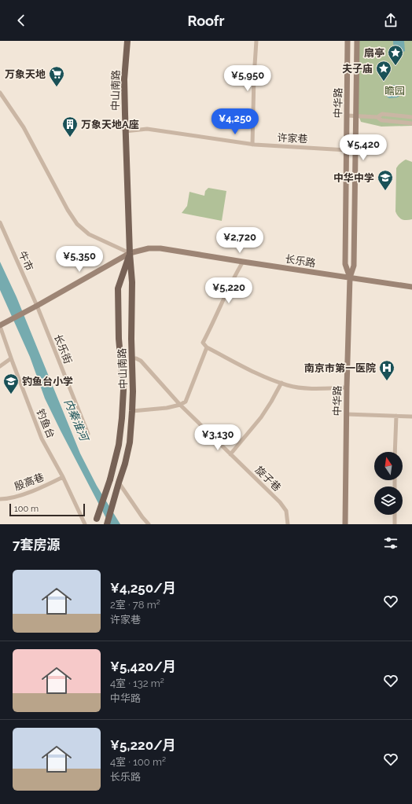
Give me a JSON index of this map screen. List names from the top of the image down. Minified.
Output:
{"streets":{"main road":["中山南路","中华路","长乐路"],"street":["许家巷","牛市","长乐街","钓鱼台","旋子巷","殷高巷"]},"crossings":[["中山南路","许家巷"],["中山南路","长乐路"],["中山南路","旋子巷"],["中华路","许家巷"],["中华路","长乐路"],["牛市","长乐路"],["牛市","长乐街"],["长乐路","长乐街"],["长乐路","钓鱼台"],["钓鱼台","殷高巷"]],"water":["内秦淮河"],"parks":["瞻园"],"places":{"place":["扇亭","夫子庙"],"supermarket":["万象天地"],"building":["万象天地A座"],"school or university":["中华中学","钓鱼台小学"],"hospital":["南京市第一医院"]},"scale_bar":"100 m","north":"top","page":{"header":"Roofr","price":["¥5,950","¥4,250","¥5,420","¥2,720","¥5,350","¥5,220","¥3,130"],"scale":"100 m","heading":"7套房源","list":[{"name":"¥4,250/月","note":"2室 · 78 m² · 许家巷"},{"name":"¥5,420/月","note":"4室 · 132 m² · 中华路"},{"name":"¥5,220/月","note":"4室 · 100 m² · 长乐路"}]}}
